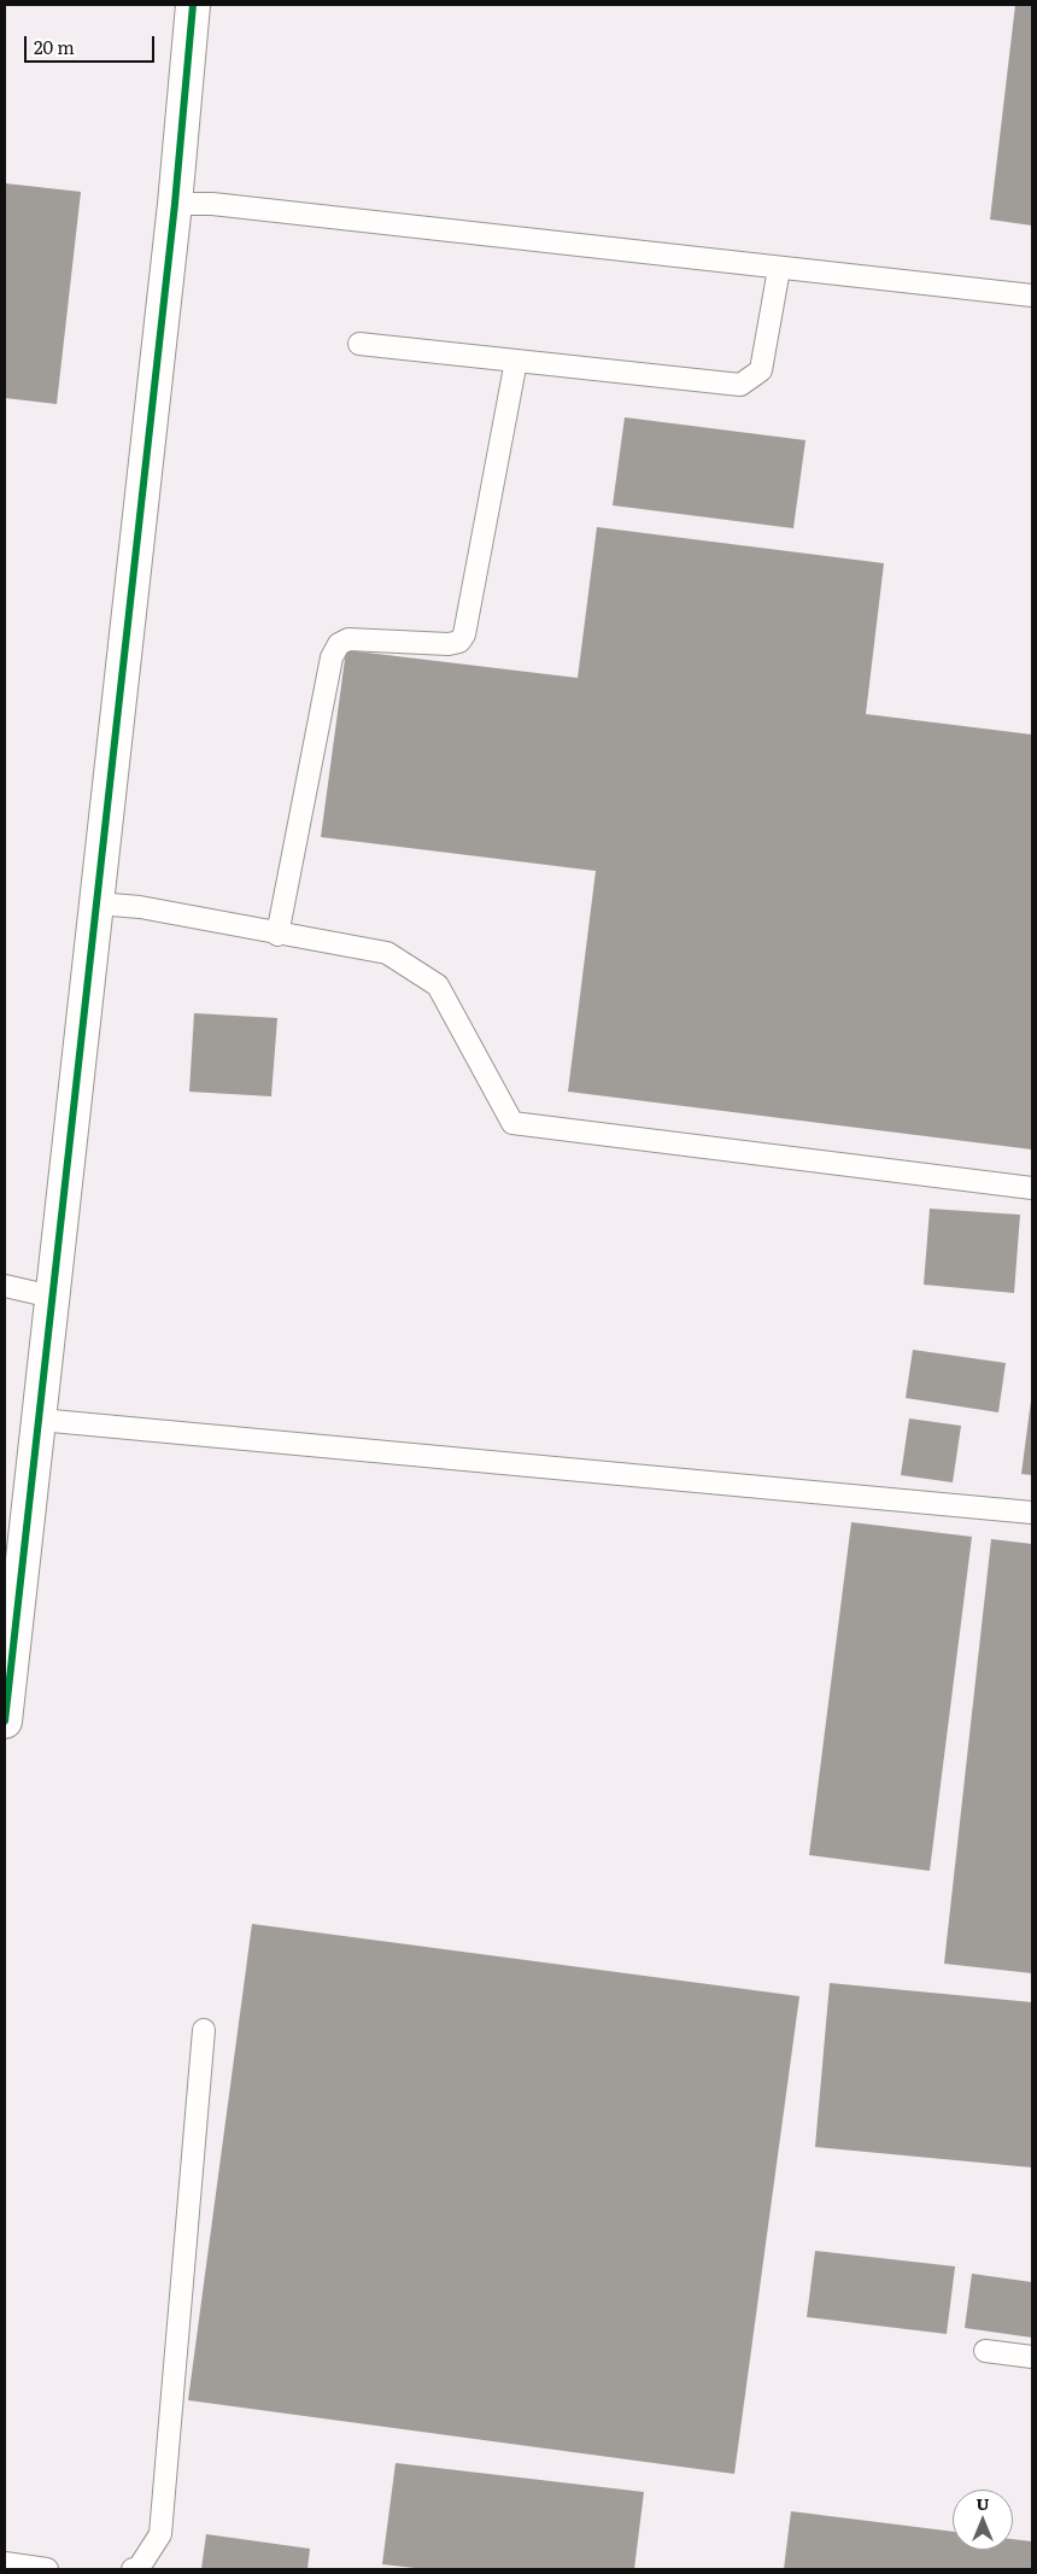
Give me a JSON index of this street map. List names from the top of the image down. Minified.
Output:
{"scale_bar":"20 m","north":"top"}
